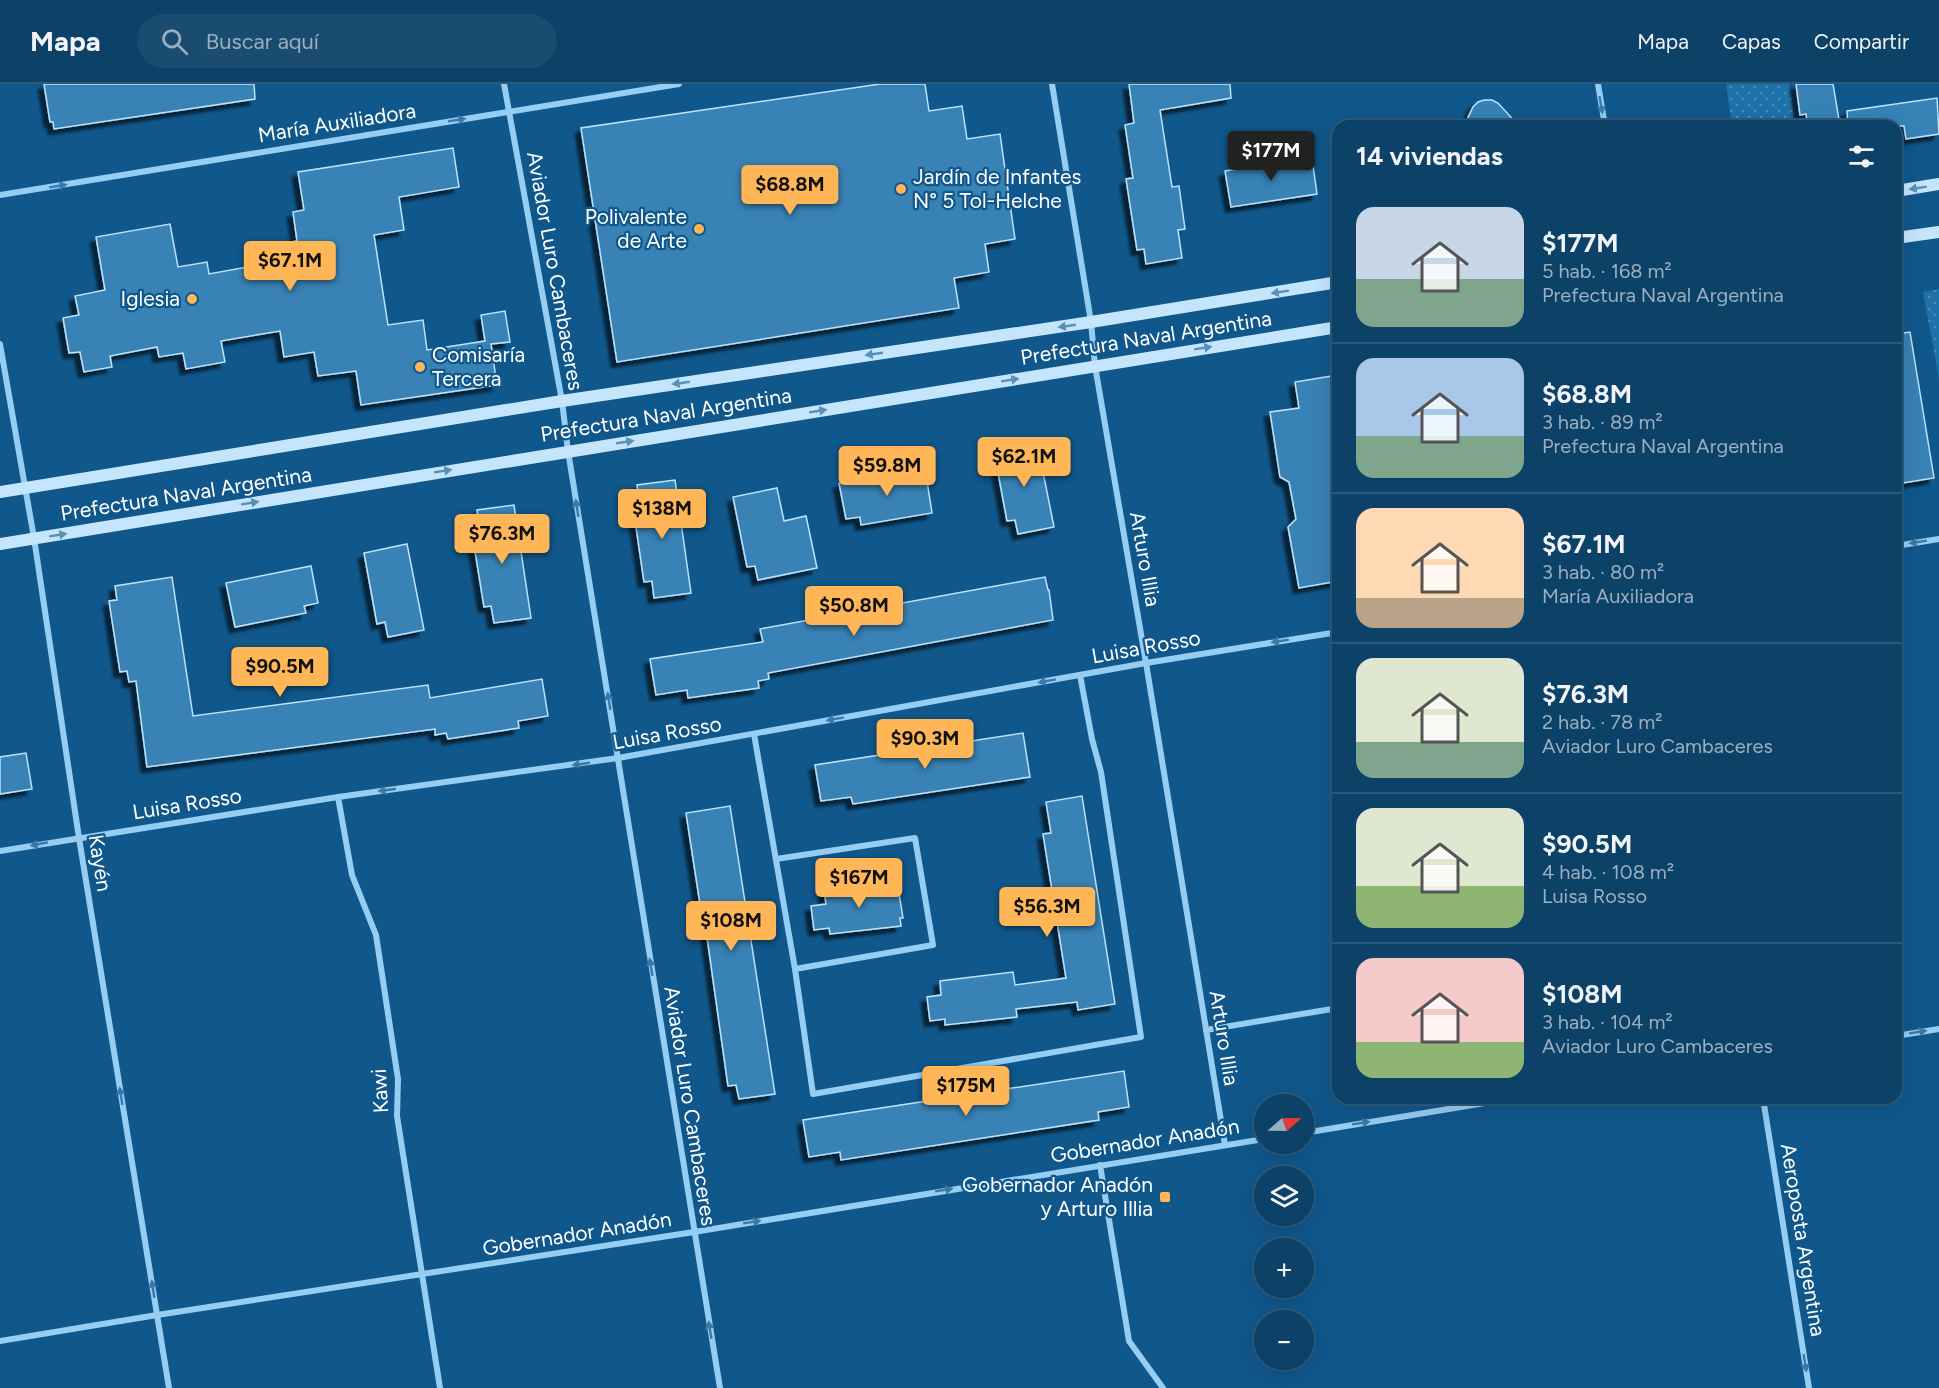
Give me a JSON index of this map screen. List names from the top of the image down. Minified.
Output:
{"streets":{"main road":["Prefectura Naval Argentina"],"street":["María Auxiliadora","Aviador Luro Cambaceres","Arturo Illia","Luisa Rosso","Kayén","Kawi","Gobernador Anadón","Aeroposta Argentina"]},"crossings":[["María Auxiliadora","Aviador Luro Cambaceres"],["Aviador Luro Cambaceres","Prefectura Naval Argentina"],["Aviador Luro Cambaceres","Luisa Rosso"],["Aviador Luro Cambaceres","Gobernador Anadón"],["Prefectura Naval Argentina","Arturo Illia"],["Prefectura Naval Argentina","Kayén"],["Arturo Illia","Luisa Rosso"],["Arturo Illia","Gobernador Anadón"],["Luisa Rosso","Kayén"],["Luisa Rosso","Kawi"],["Kayén","Gobernador Anadón"],["Kawi","Gobernador Anadón"]],"one_way":["María Auxiliadora","Aviador Luro Cambaceres","Luisa Rosso","Kayén","Aeroposta Argentina"],"places":{"other":["Jardín de Infantes N° 5 Tol-Helche","Polivalente de Arte","Iglesia","Comisaría Tercera"],"transit":["Gobernador Anadón y Arturo Illia"]},"north":"right","page":{"header":"Mapa","search":"Buscar aquí","nav":["Mapa","Capas","Compartir"],"heading":"14 viviendas","price":["$177M","$68.8M","$67.1M","$62.1M","$59.8M","$138M","$76.3M","$50.8M","$90.5M","$90.3M","$167M","$56.3M","$108M","$175M"],"list":[{"name":"$177M","note":"5 hab. · 168 m² · Prefectura Naval Argentina"},{"name":"$68.8M","note":"3 hab. · 89 m² · Prefectura Naval Argentina"},{"name":"$67.1M","note":"3 hab. · 80 m² · María Auxiliadora"},{"name":"$76.3M","note":"2 hab. · 78 m² · Aviador Luro Cambaceres"},{"name":"$90.5M","note":"4 hab. · 108 m² · Luisa Rosso"},{"name":"$108M","note":"3 hab. · 104 m² · Aviador Luro Cambaceres"}],"map_buttons":["+","−"]}}
